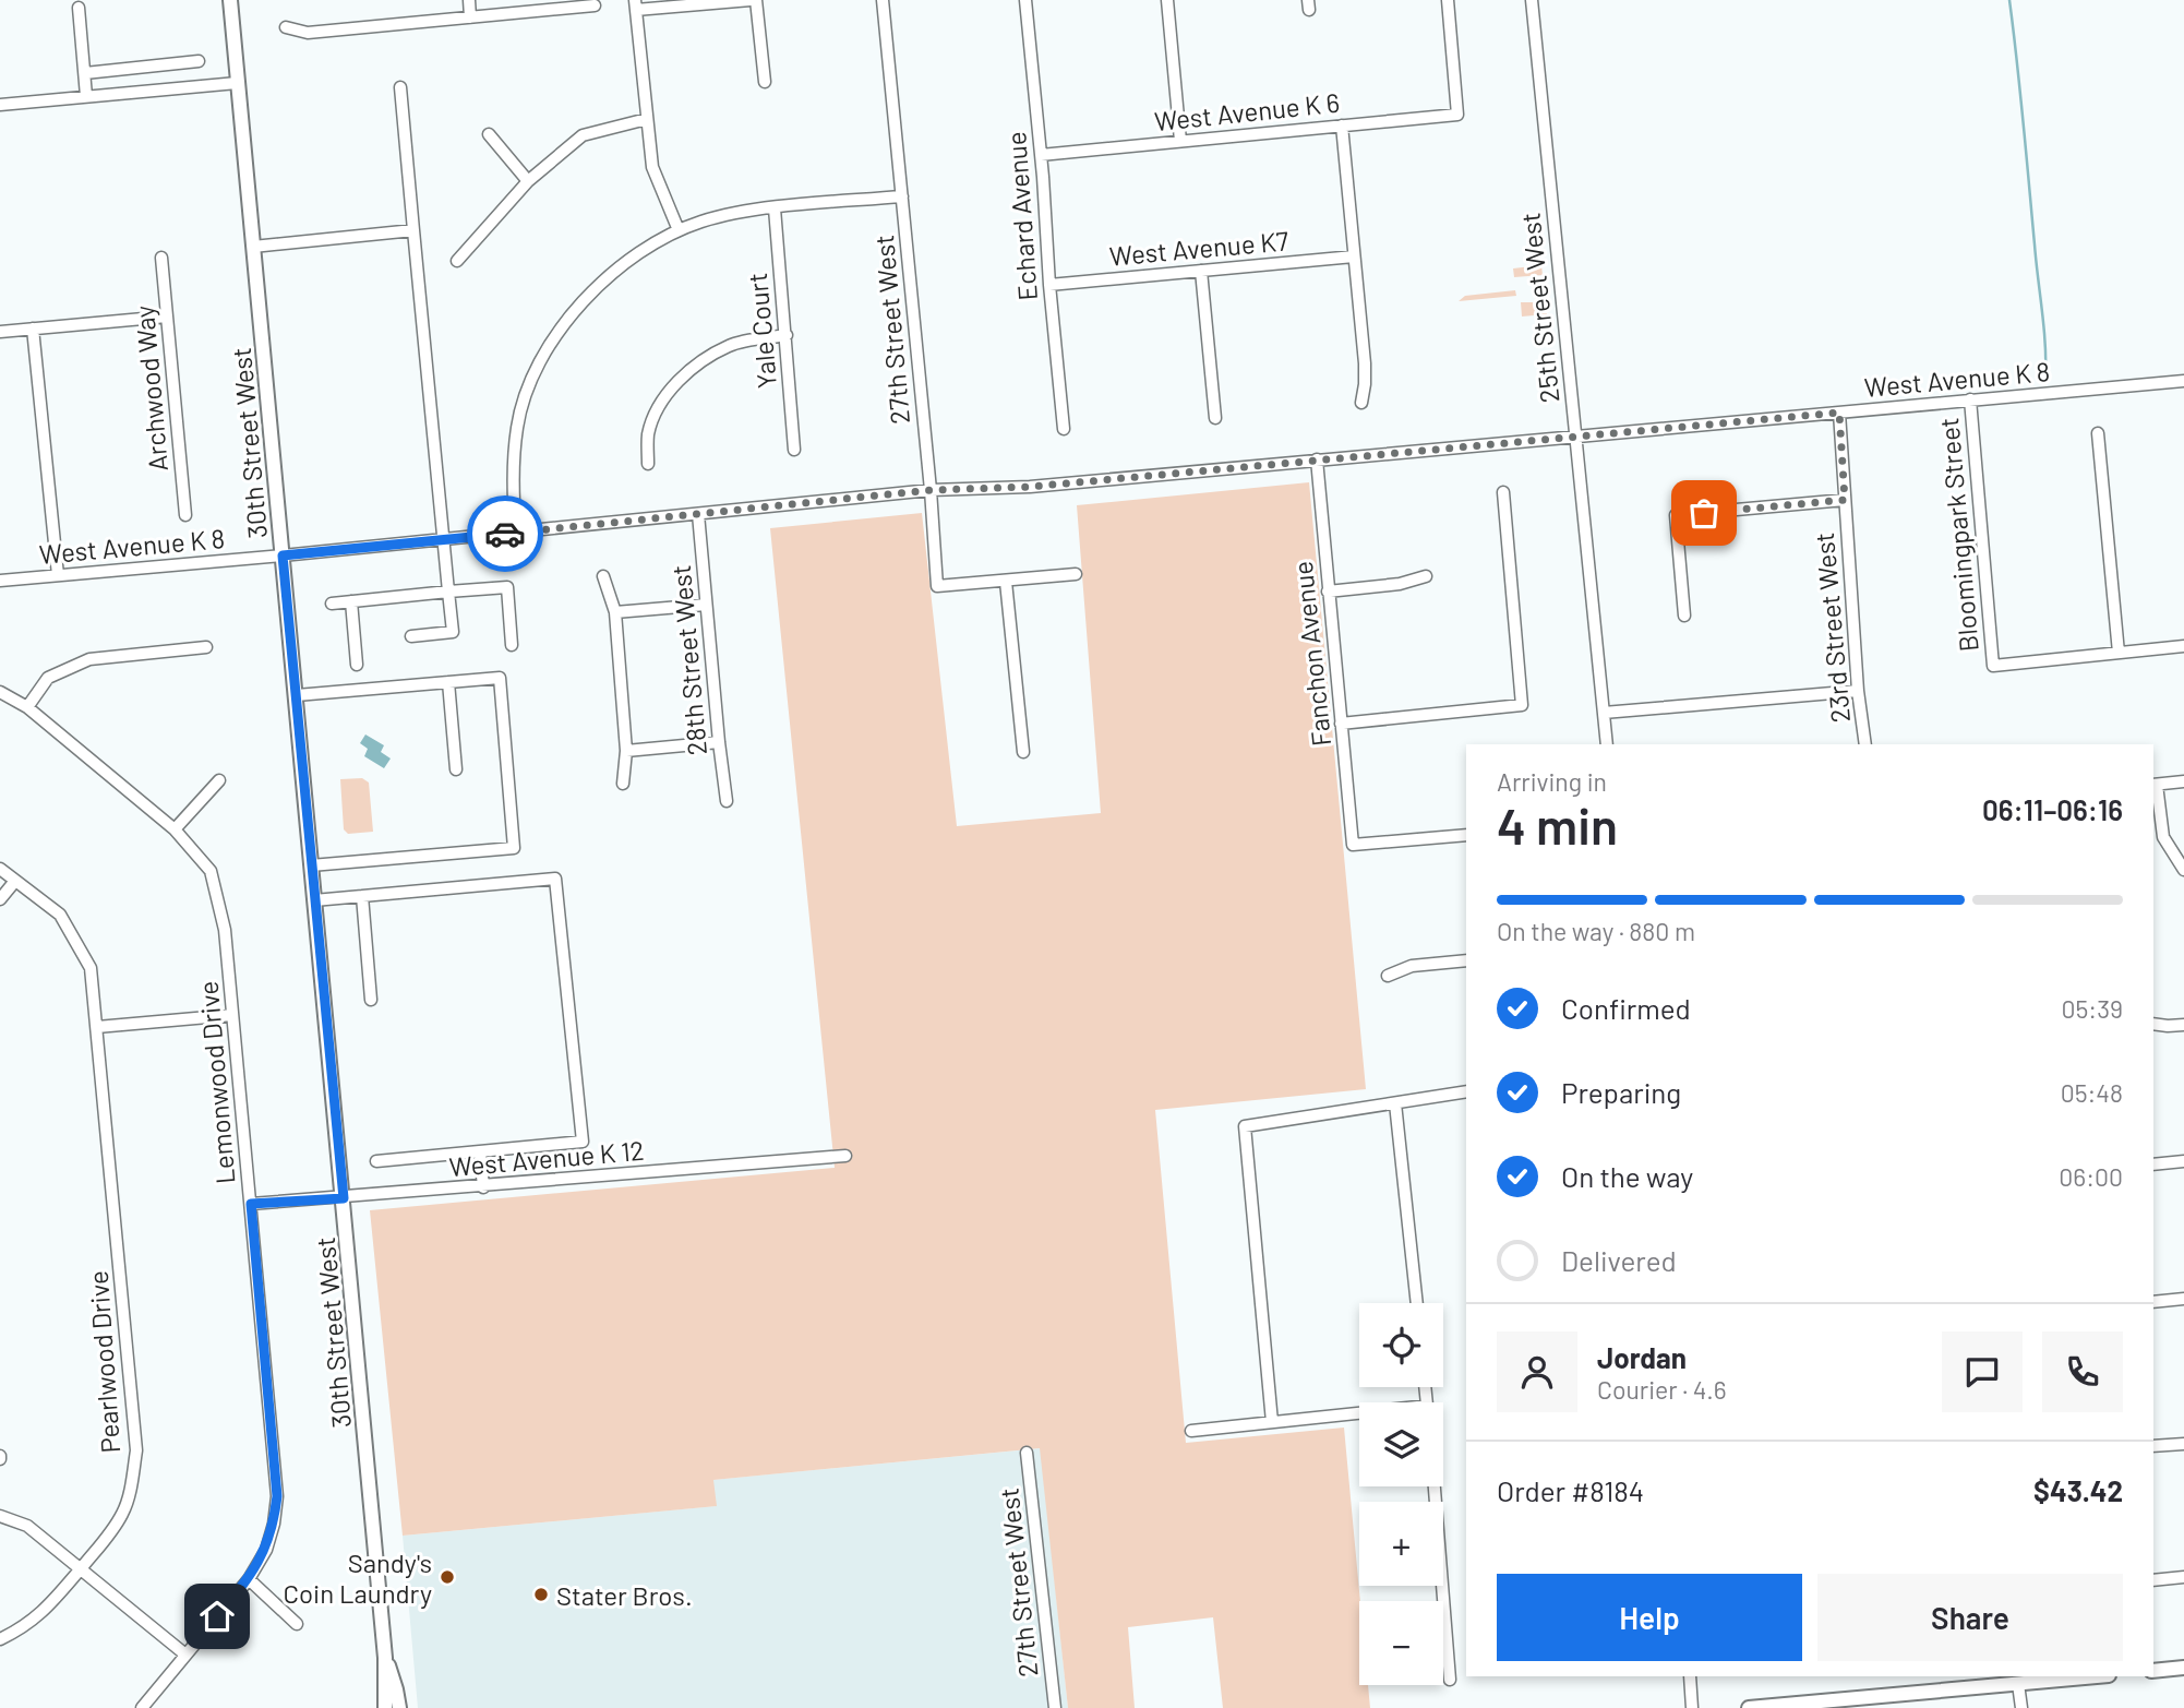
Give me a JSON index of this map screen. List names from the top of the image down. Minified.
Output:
{"streets":{"main road":["30th Street West"],"street":["West Avenue K 6","Echard Avenue","West Avenue K7","25th Street West","27th Street West","Yale Court","West Avenue K 8","Archwood Way","Bloomingpark Street","23rd Street West","Fanchon Avenue","28th Street West","Lemonwood Drive","West Avenue K 12","Pearlwood Drive"]},"crossings":[["West Avenue K 6","Echard Avenue"],["Echard Avenue","West Avenue K7"],["25th Street West","West Avenue K 8"],["27th Street West","West Avenue K 8"],["West Avenue K 8","30th Street West"],["West Avenue K 8","Bloomingpark Street"],["West Avenue K 8","23rd Street West"],["West Avenue K 8","Fanchon Avenue"],["West Avenue K 8","28th Street West"],["30th Street West","West Avenue K 12"],["Lemonwood Drive","West Avenue K 12"]],"places":["Sandy's Coin Laundry","Stater Bros."],"page":{"heading":["4 min","Arriving in","06:11–06:16"],"panel":["Jordan","Courier · 4.6","Order #8184","$43.42"],"bar":"On the way · 880 m","list":[["Confirmed","05:39"],["Preparing","05:48"],["On the way","06:00"],"Delivered"],"map_buttons":["+","−"],"buttons":["Help","Share"]}}
